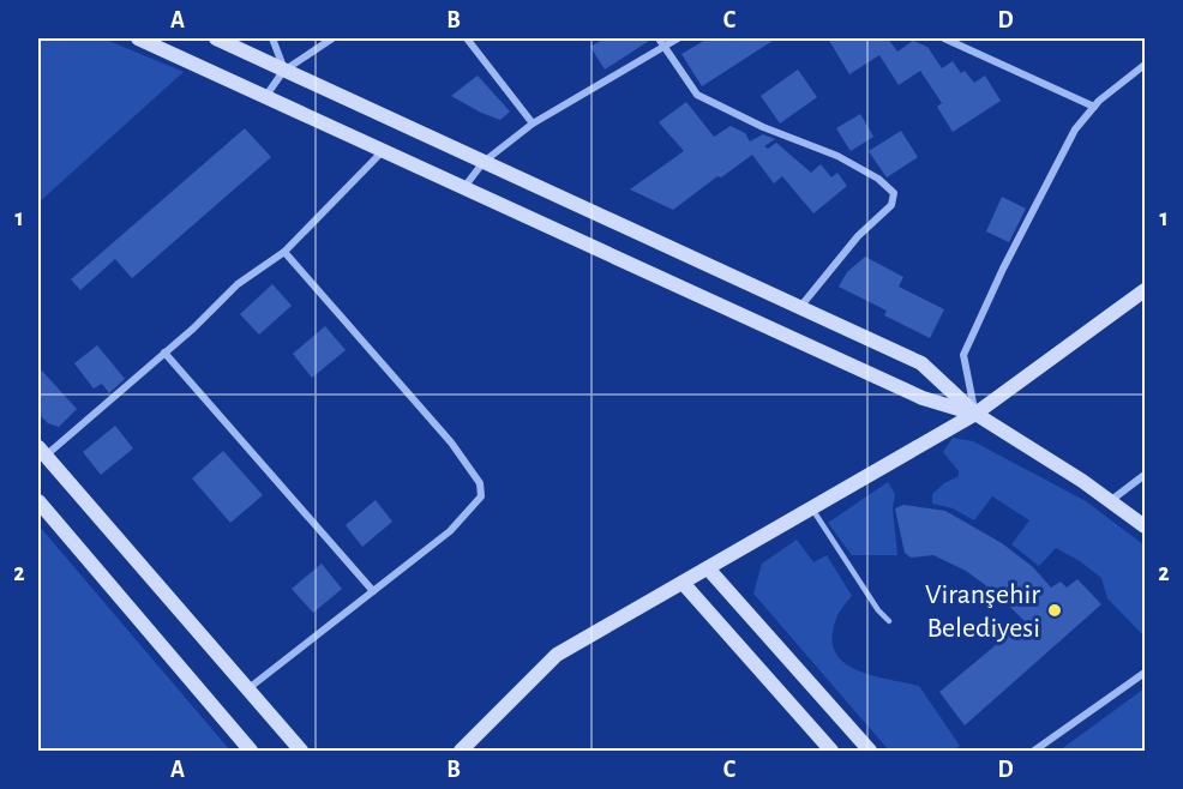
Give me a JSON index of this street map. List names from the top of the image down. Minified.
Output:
{"places":["Viranşehir Belediyesi"],"grid":{"columns":["A","B","C","D"],"rows":["1","2"]}}
